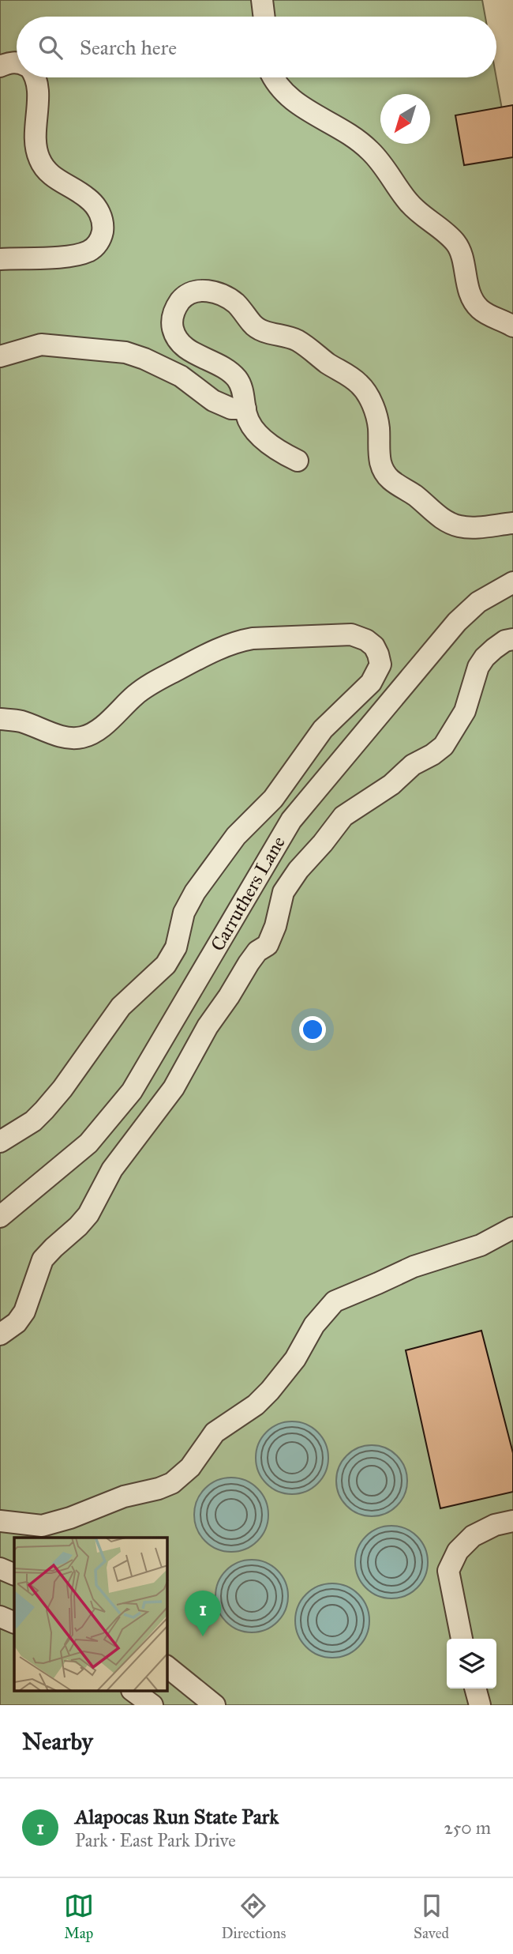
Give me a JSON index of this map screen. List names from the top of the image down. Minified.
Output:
{"streets":{"street":["Carruthers Lane"]},"north":"bottom left","page":{"search":"Search here","pins":"1","heading":"Nearby","list":[{"mark":"1","name":"Alapocas Run State Park","note":"Park · East Park Drive","value":"250 m"}],"nav":["Map","Directions","Saved"]}}
